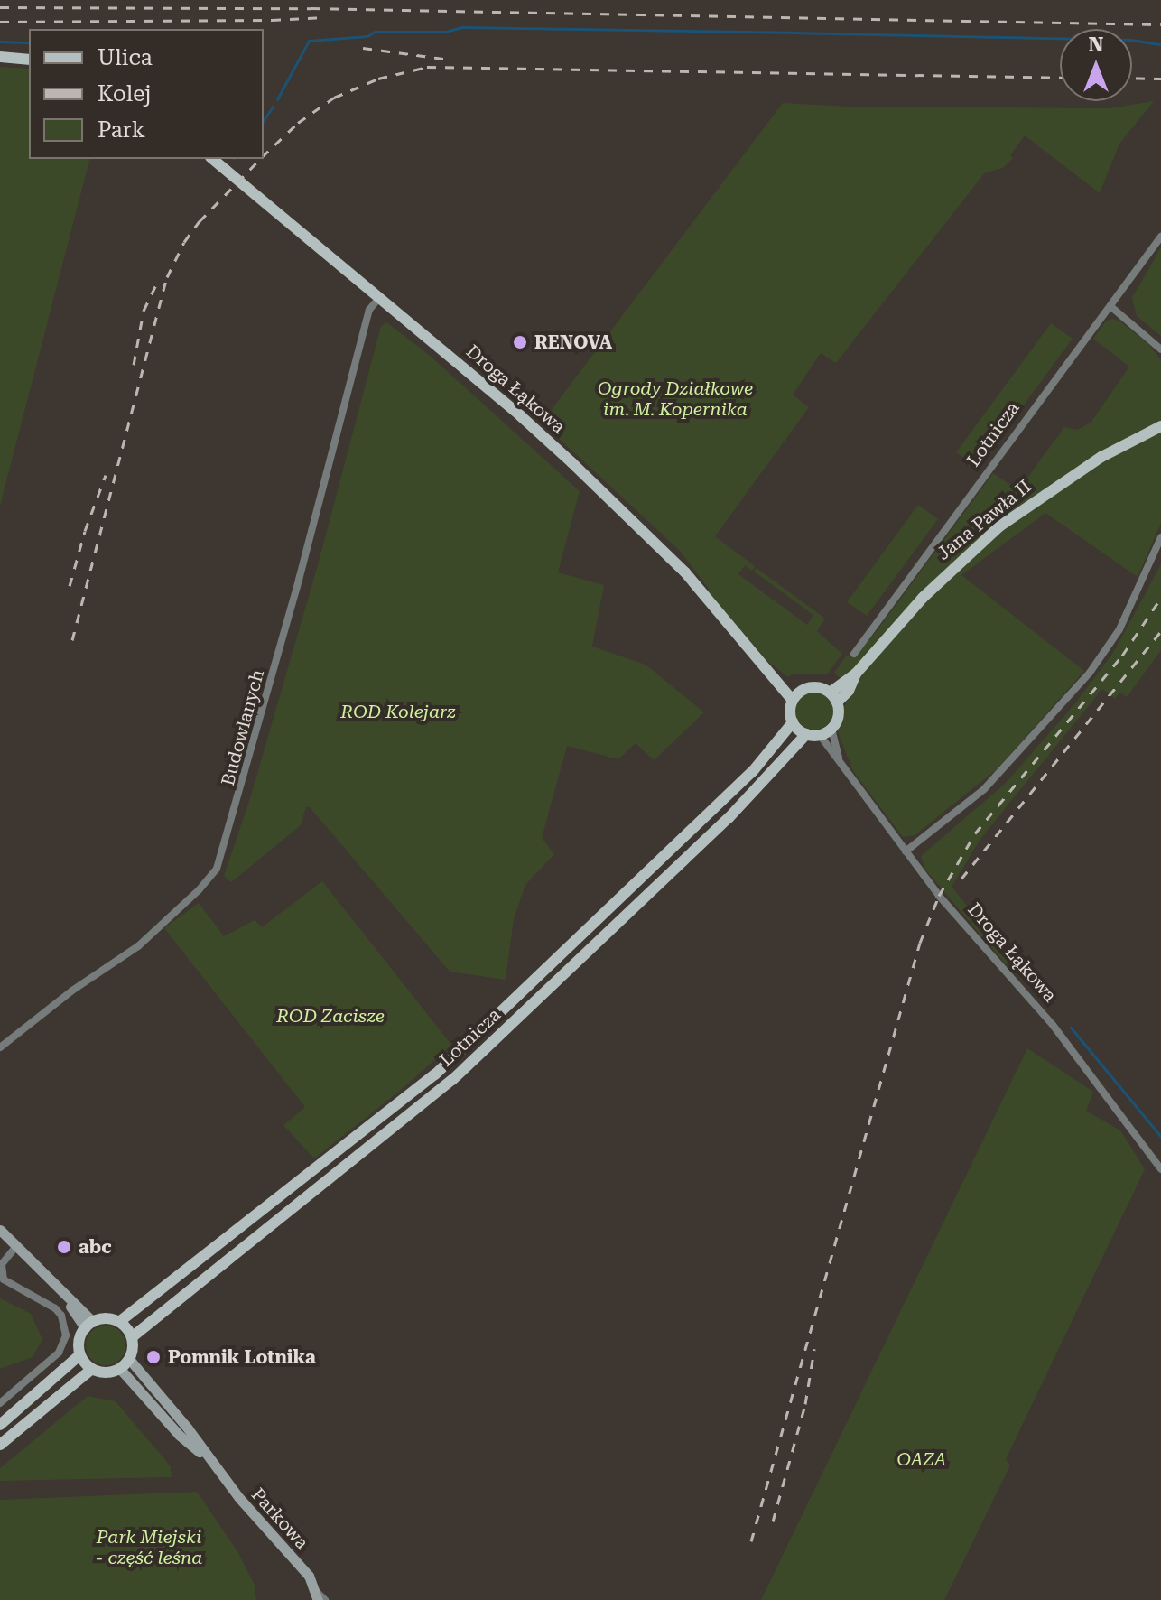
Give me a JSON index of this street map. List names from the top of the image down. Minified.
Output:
{"streets":{"main road":["Droga Łąkowa","Lotnicza","Jana Pawła II"],"street":["Budowlanych","Parkowa"]},"crossings":[["Droga Łąkowa","Lotnicza"],["Droga Łąkowa","Jana Pawła II"],["Droga Łąkowa","Budowlanych"],["Lotnicza","Jana Pawła II"],["Lotnicza","Parkowa"]],"parks":["Ogrody Działkowe im. M. Kopernika","ROD Kolejarz","ROD Zacisze","OAZA","Park Miejski - część leśna"],"places":["RENOVA","abc","Pomnik Lotnika"],"legend":["Ulica","Kolej","Park"],"north":"top"}
